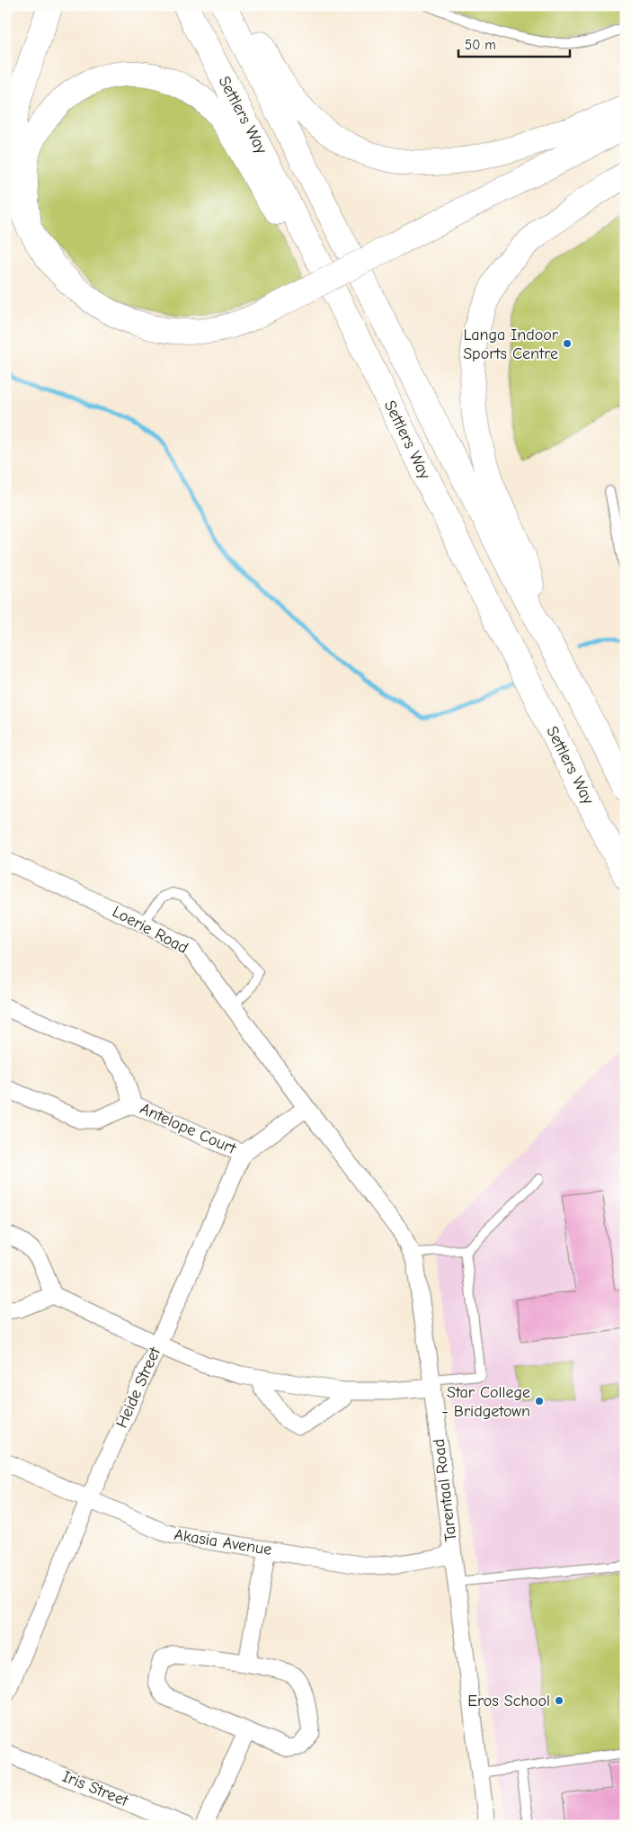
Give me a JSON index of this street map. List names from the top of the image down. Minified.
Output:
{"streets":{"highway":["Settlers Way"],"street":["Loerie Road","Antelope Court","Heide Street","Tarentaal Road","Akasia Avenue","Iris Street"]},"crossings":[["Loerie Road","Tarentaal Road"],["Antelope Court","Heide Street"],["Heide Street","Akasia Avenue"],["Tarentaal Road","Akasia Avenue"]],"places":["Langa Indoor Sports Centre","Star College - Bridgetown","Eros School"],"scale_bar":"50 m"}
